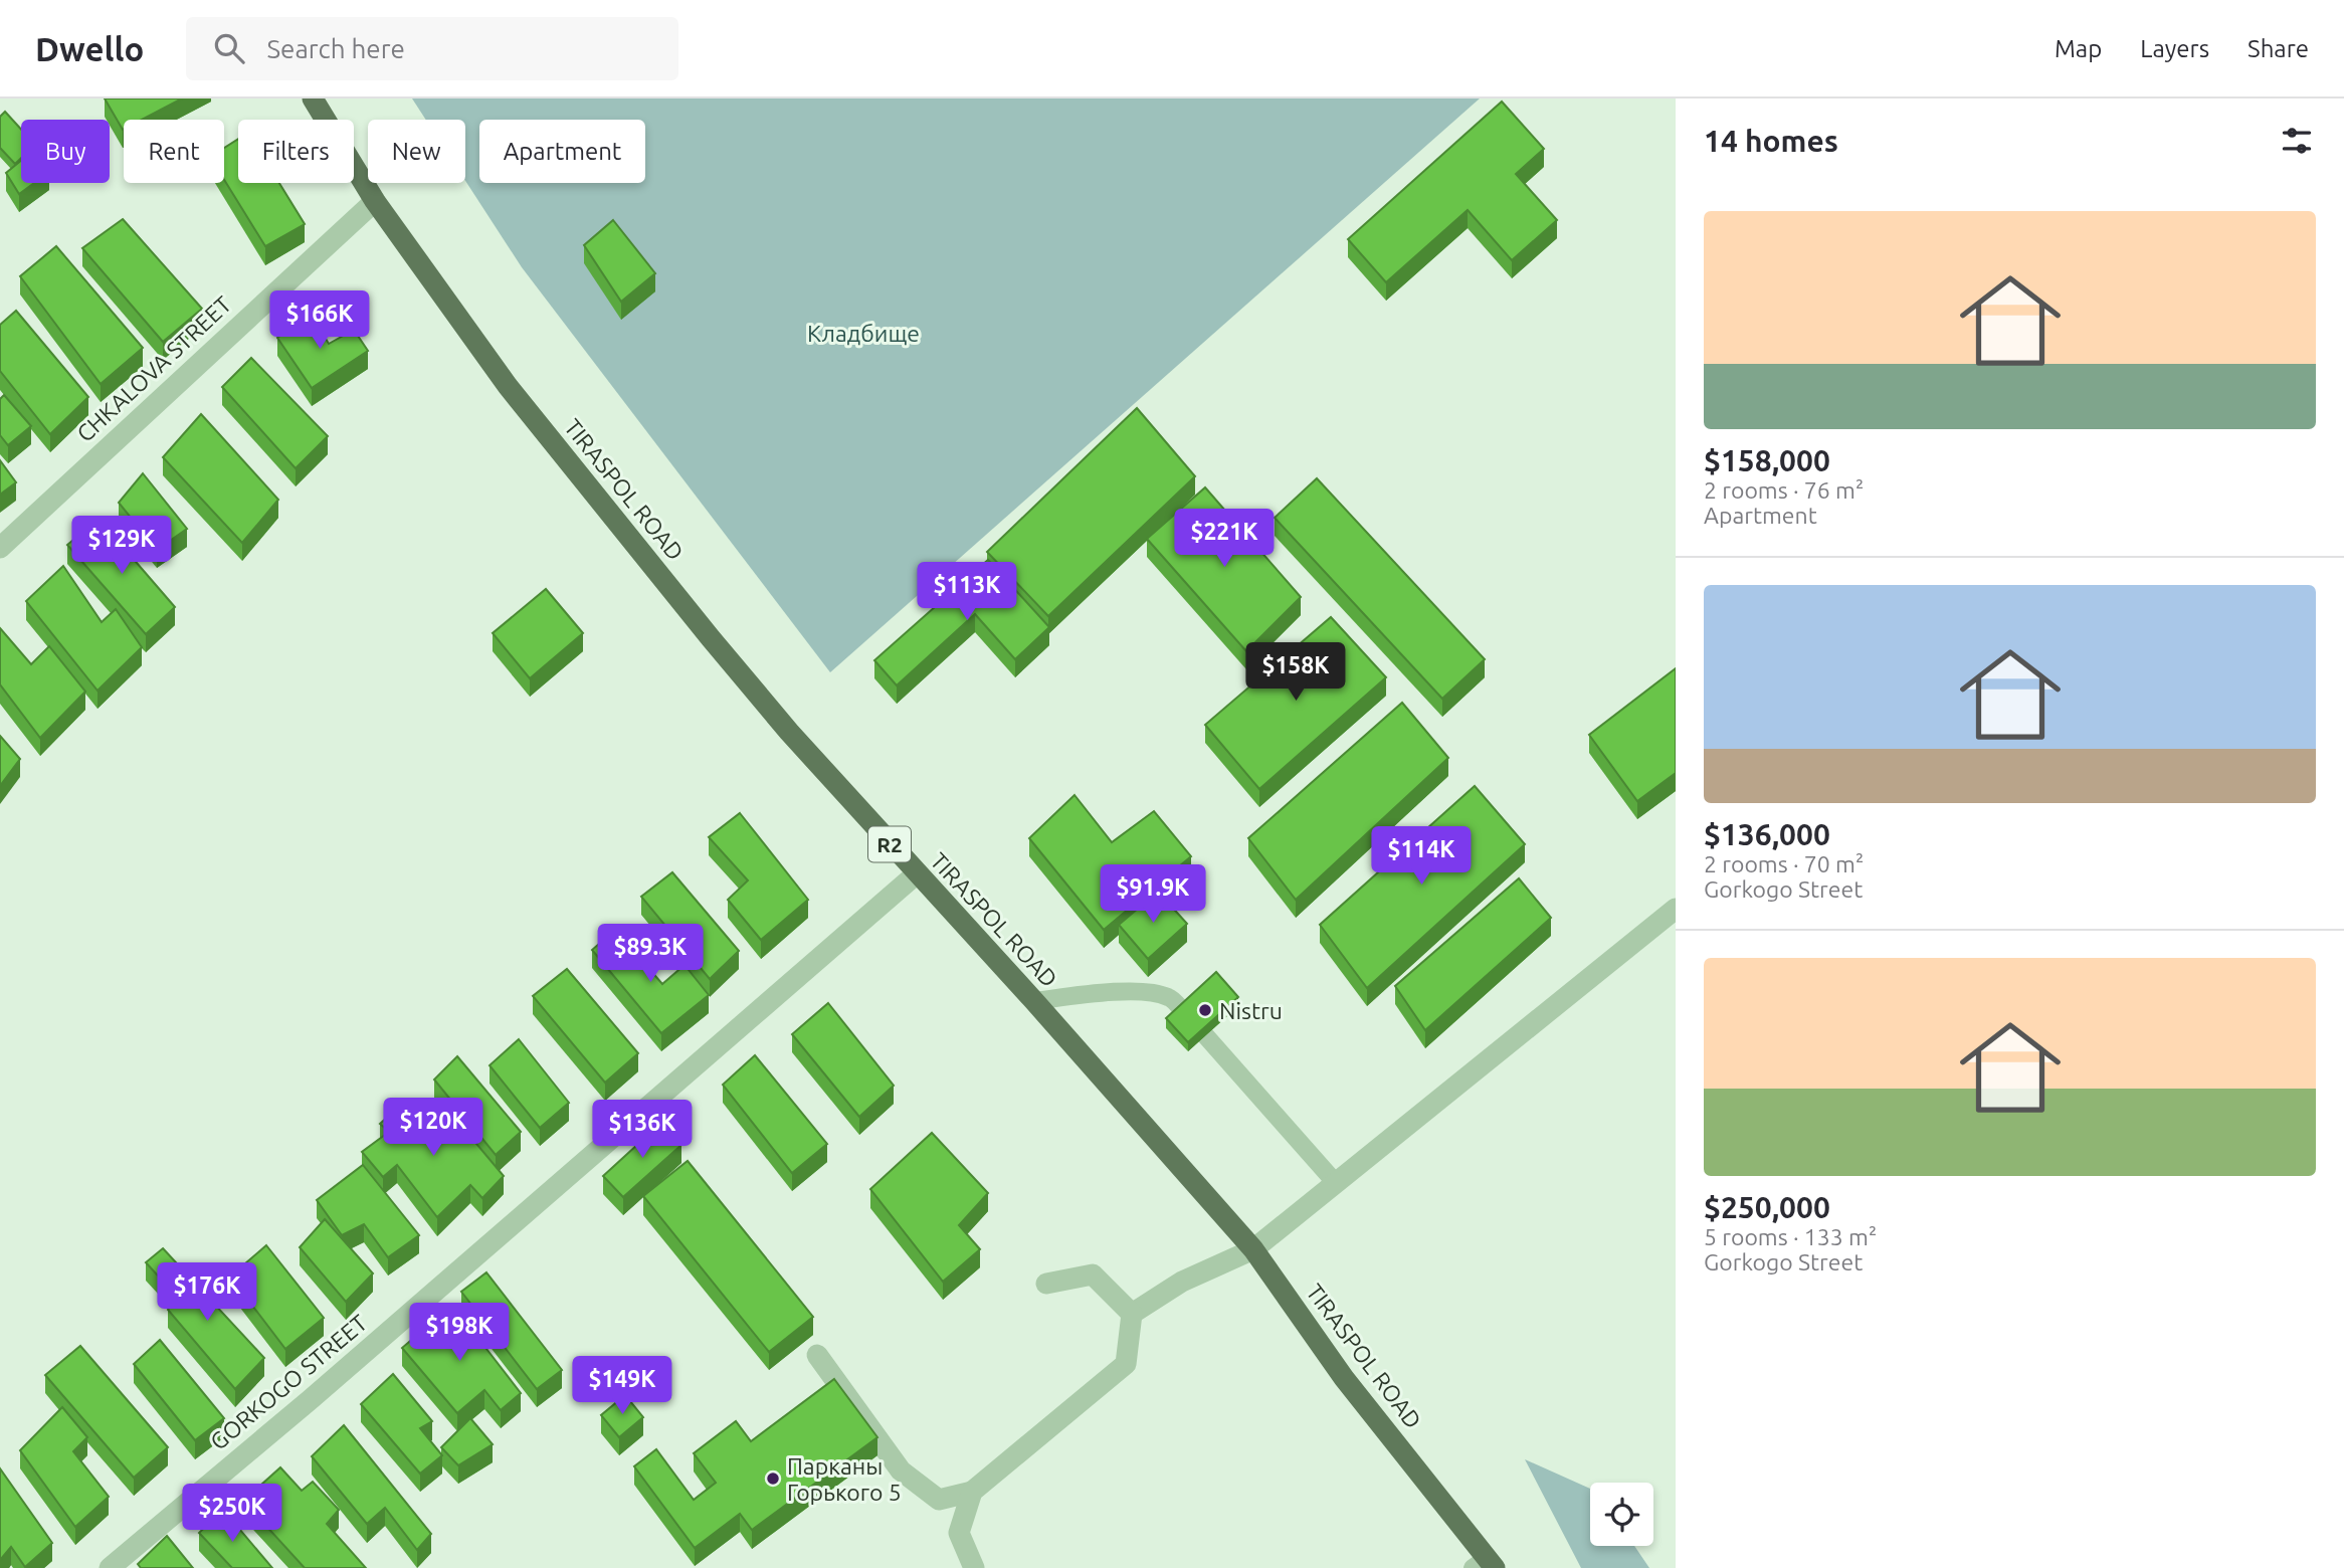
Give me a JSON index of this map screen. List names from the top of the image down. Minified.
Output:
{"streets":{"main road":["TIRASPOL ROAD","R2"],"street":["CHKALOVA STREET","GORKOGO STREET"]},"crossings":[["CHKALOVA STREET","TIRASPOL ROAD"],["TIRASPOL ROAD","GORKOGO STREET"]],"parks":["Кладбище"],"places":["Nistru","Парканы Горького 5"],"page":{"header":"Dwello","search":"Search here","nav":["Map","Layers","Share"],"heading":"14 homes","chip":["Buy","Rent","Filters","New","Apartment"],"list":[{"name":"$158,000","note":"2 rooms · 76 m² · Apartment"},{"name":"$136,000","note":"2 rooms · 70 m² · Gorkogo Street"},{"name":"$250,000","note":"5 rooms · 133 m² · Gorkogo Street"}],"price":["$166K","$221K","$129K","$113K","$158K","$114K","$91.9K","$89.3K","$120K","$136K","$176K","$198K","$149K","$250K"]}}
